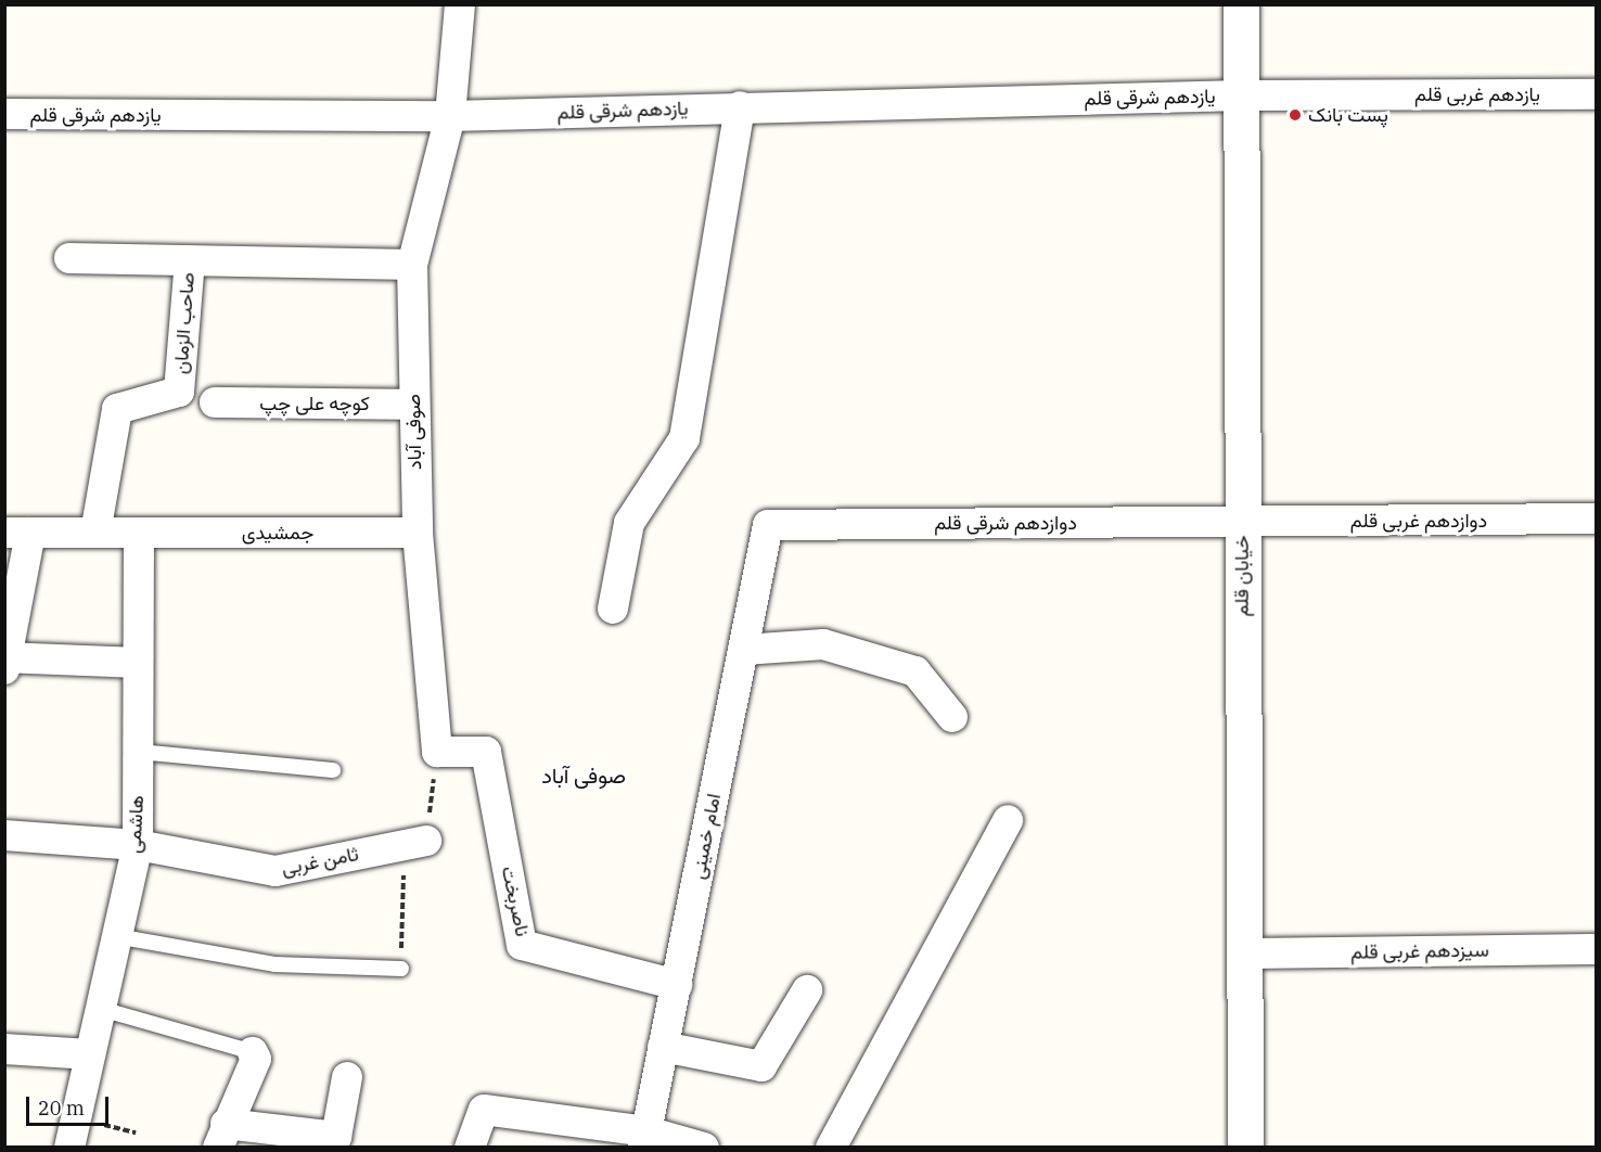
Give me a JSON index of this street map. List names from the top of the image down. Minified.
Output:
{"streets":{"street":["یازدهم غربی قلم","یازدهم شرقی قلم","صاحب الزمان","کوچه علی چپ","صوفی آباد","دوازدهم غربی قلم","دوازدهم شرقی قلم","جمشیدی","خیابان قلم","هاشمی","امام خمینی","ثامن غربی","ناصربخت","سیزدهم غربی قلم"]},"crossings":[["یازدهم غربی قلم","یازدهم شرقی قلم"],["یازدهم غربی قلم","خیابان قلم"],["یازدهم شرقی قلم","صوفی آباد"],["یازدهم شرقی قلم","خیابان قلم"],["صاحب الزمان","صوفی آباد"],["صاحب الزمان","جمشیدی"],["کوچه علی چپ","صوفی آباد"],["صوفی آباد","جمشیدی"],["صوفی آباد","ناصربخت"],["دوازدهم غربی قلم","دوازدهم شرقی قلم"],["دوازدهم غربی قلم","خیابان قلم"],["دوازدهم شرقی قلم","خیابان قلم"],["دوازدهم شرقی قلم","امام خمینی"],["جمشیدی","هاشمی"],["خیابان قلم","سیزدهم غربی قلم"],["هاشمی","ثامن غربی"],["امام خمینی","ناصربخت"]],"districts":["صوفی آباد"],"places":["پست بانک"],"scale_bar":"20 m"}
